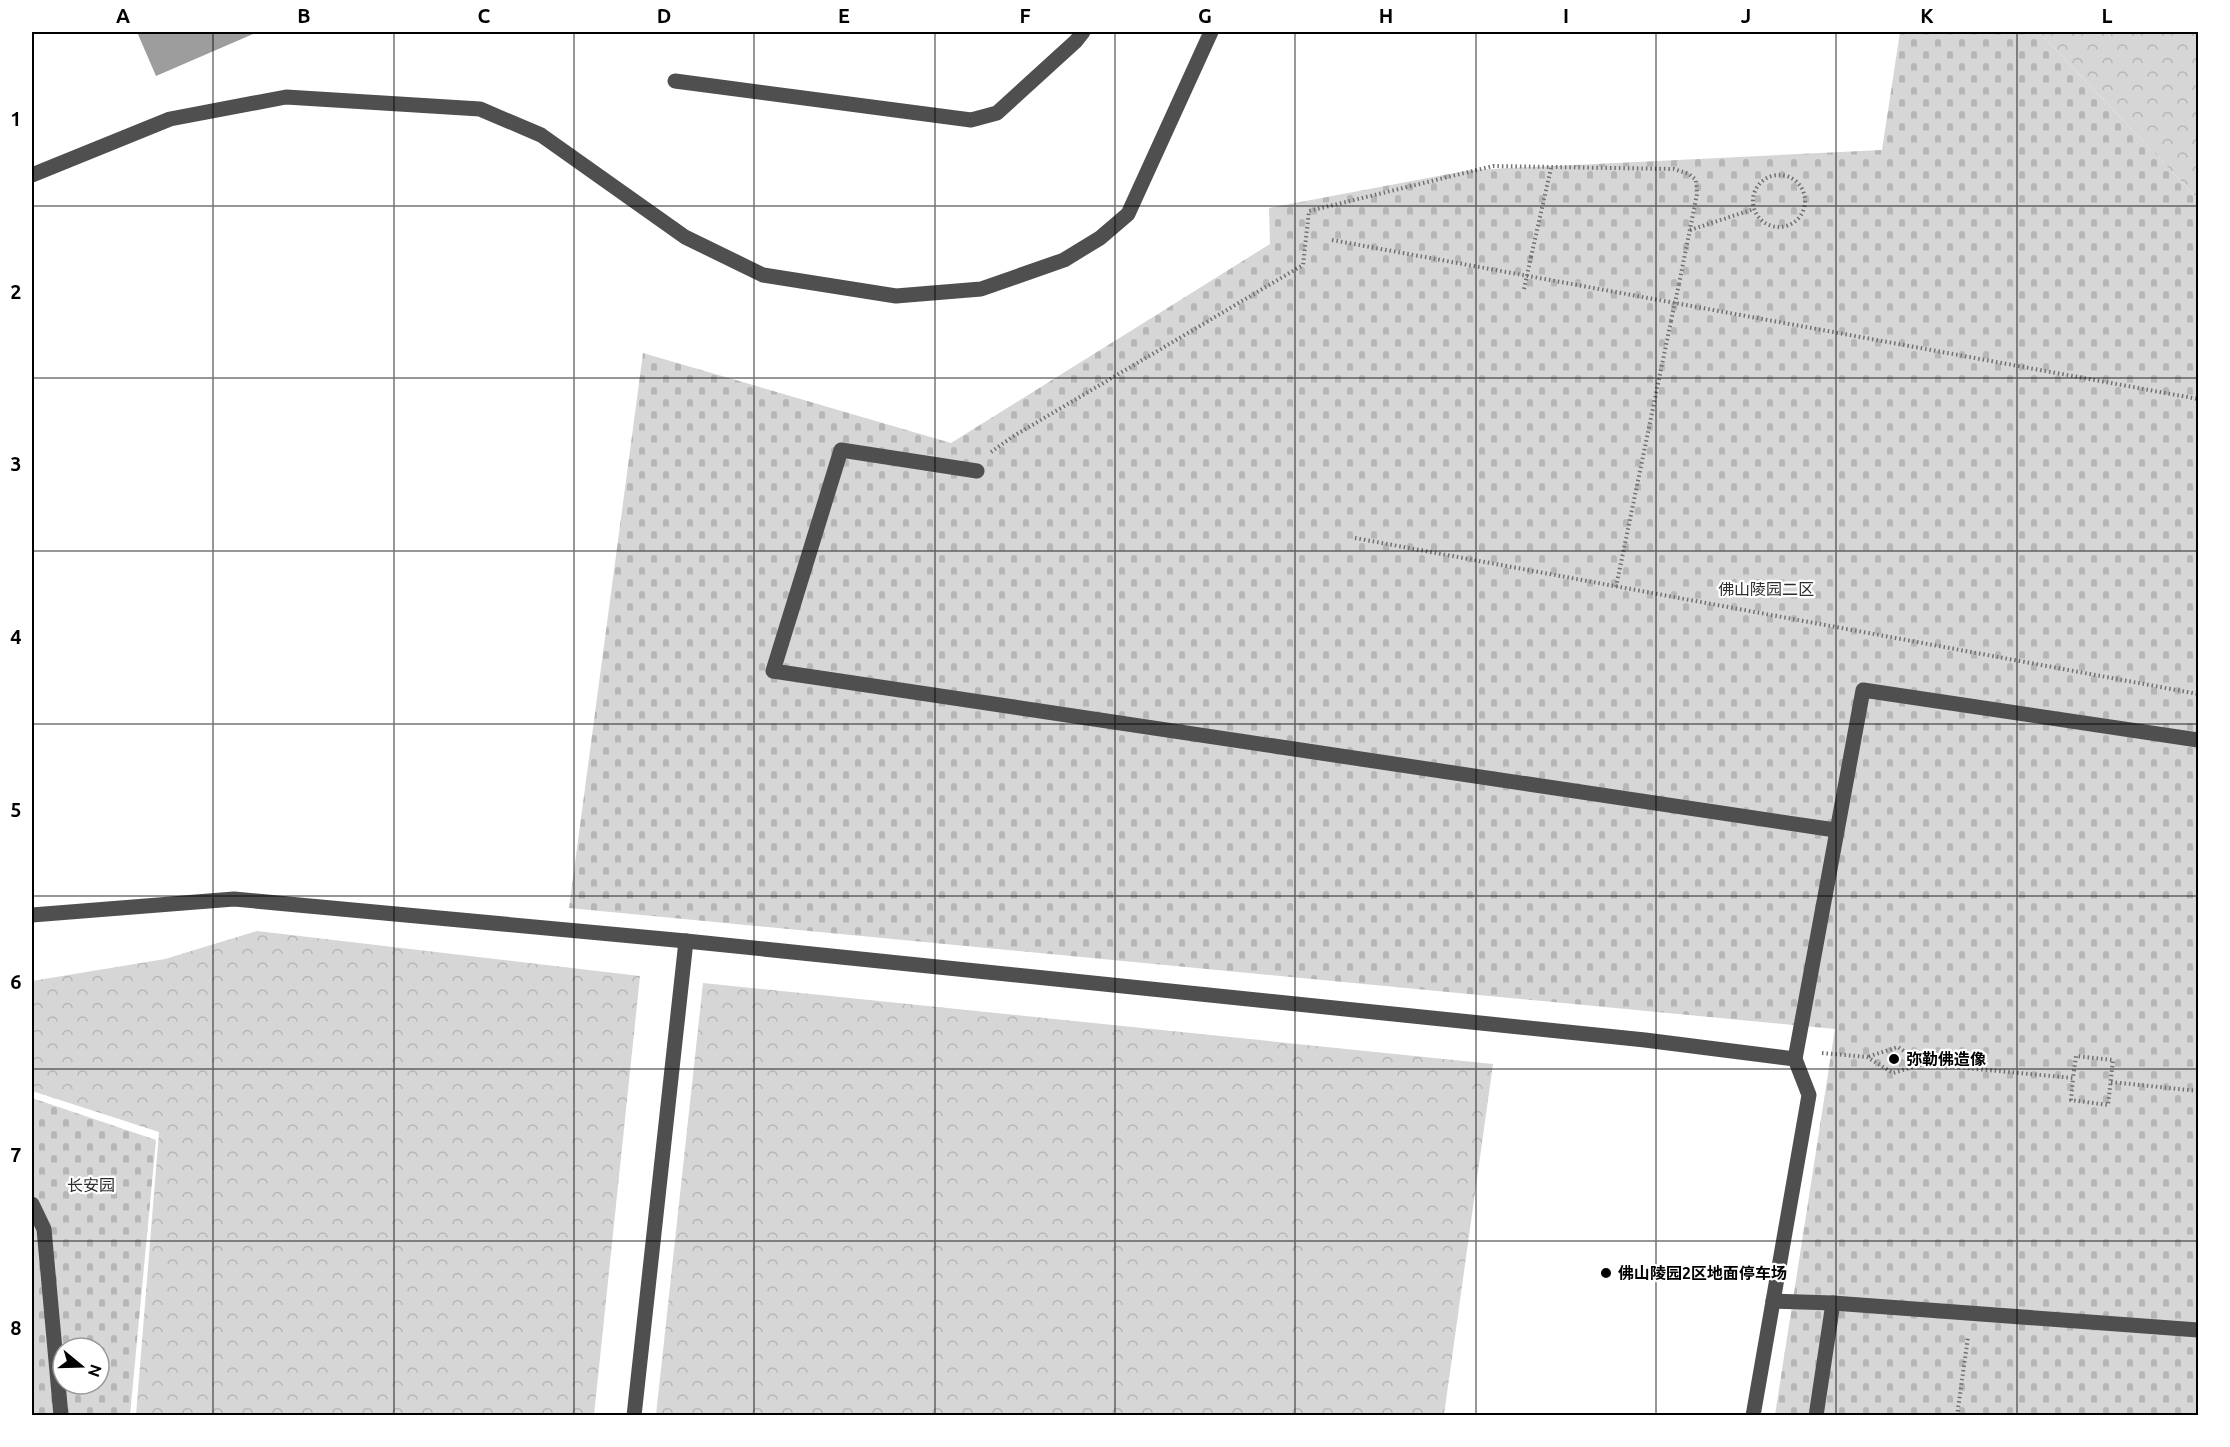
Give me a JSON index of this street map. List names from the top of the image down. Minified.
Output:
{"parks":["佛山陵园二区","长安园"],"places":["弥勒佛造像","佛山陵园2区地面停车场"],"north":"right","grid":{"columns":["A","B","C","D","E","F","G","H","I","J","K","L"],"rows":["1","2","3","4","5","6","7","8"]}}
